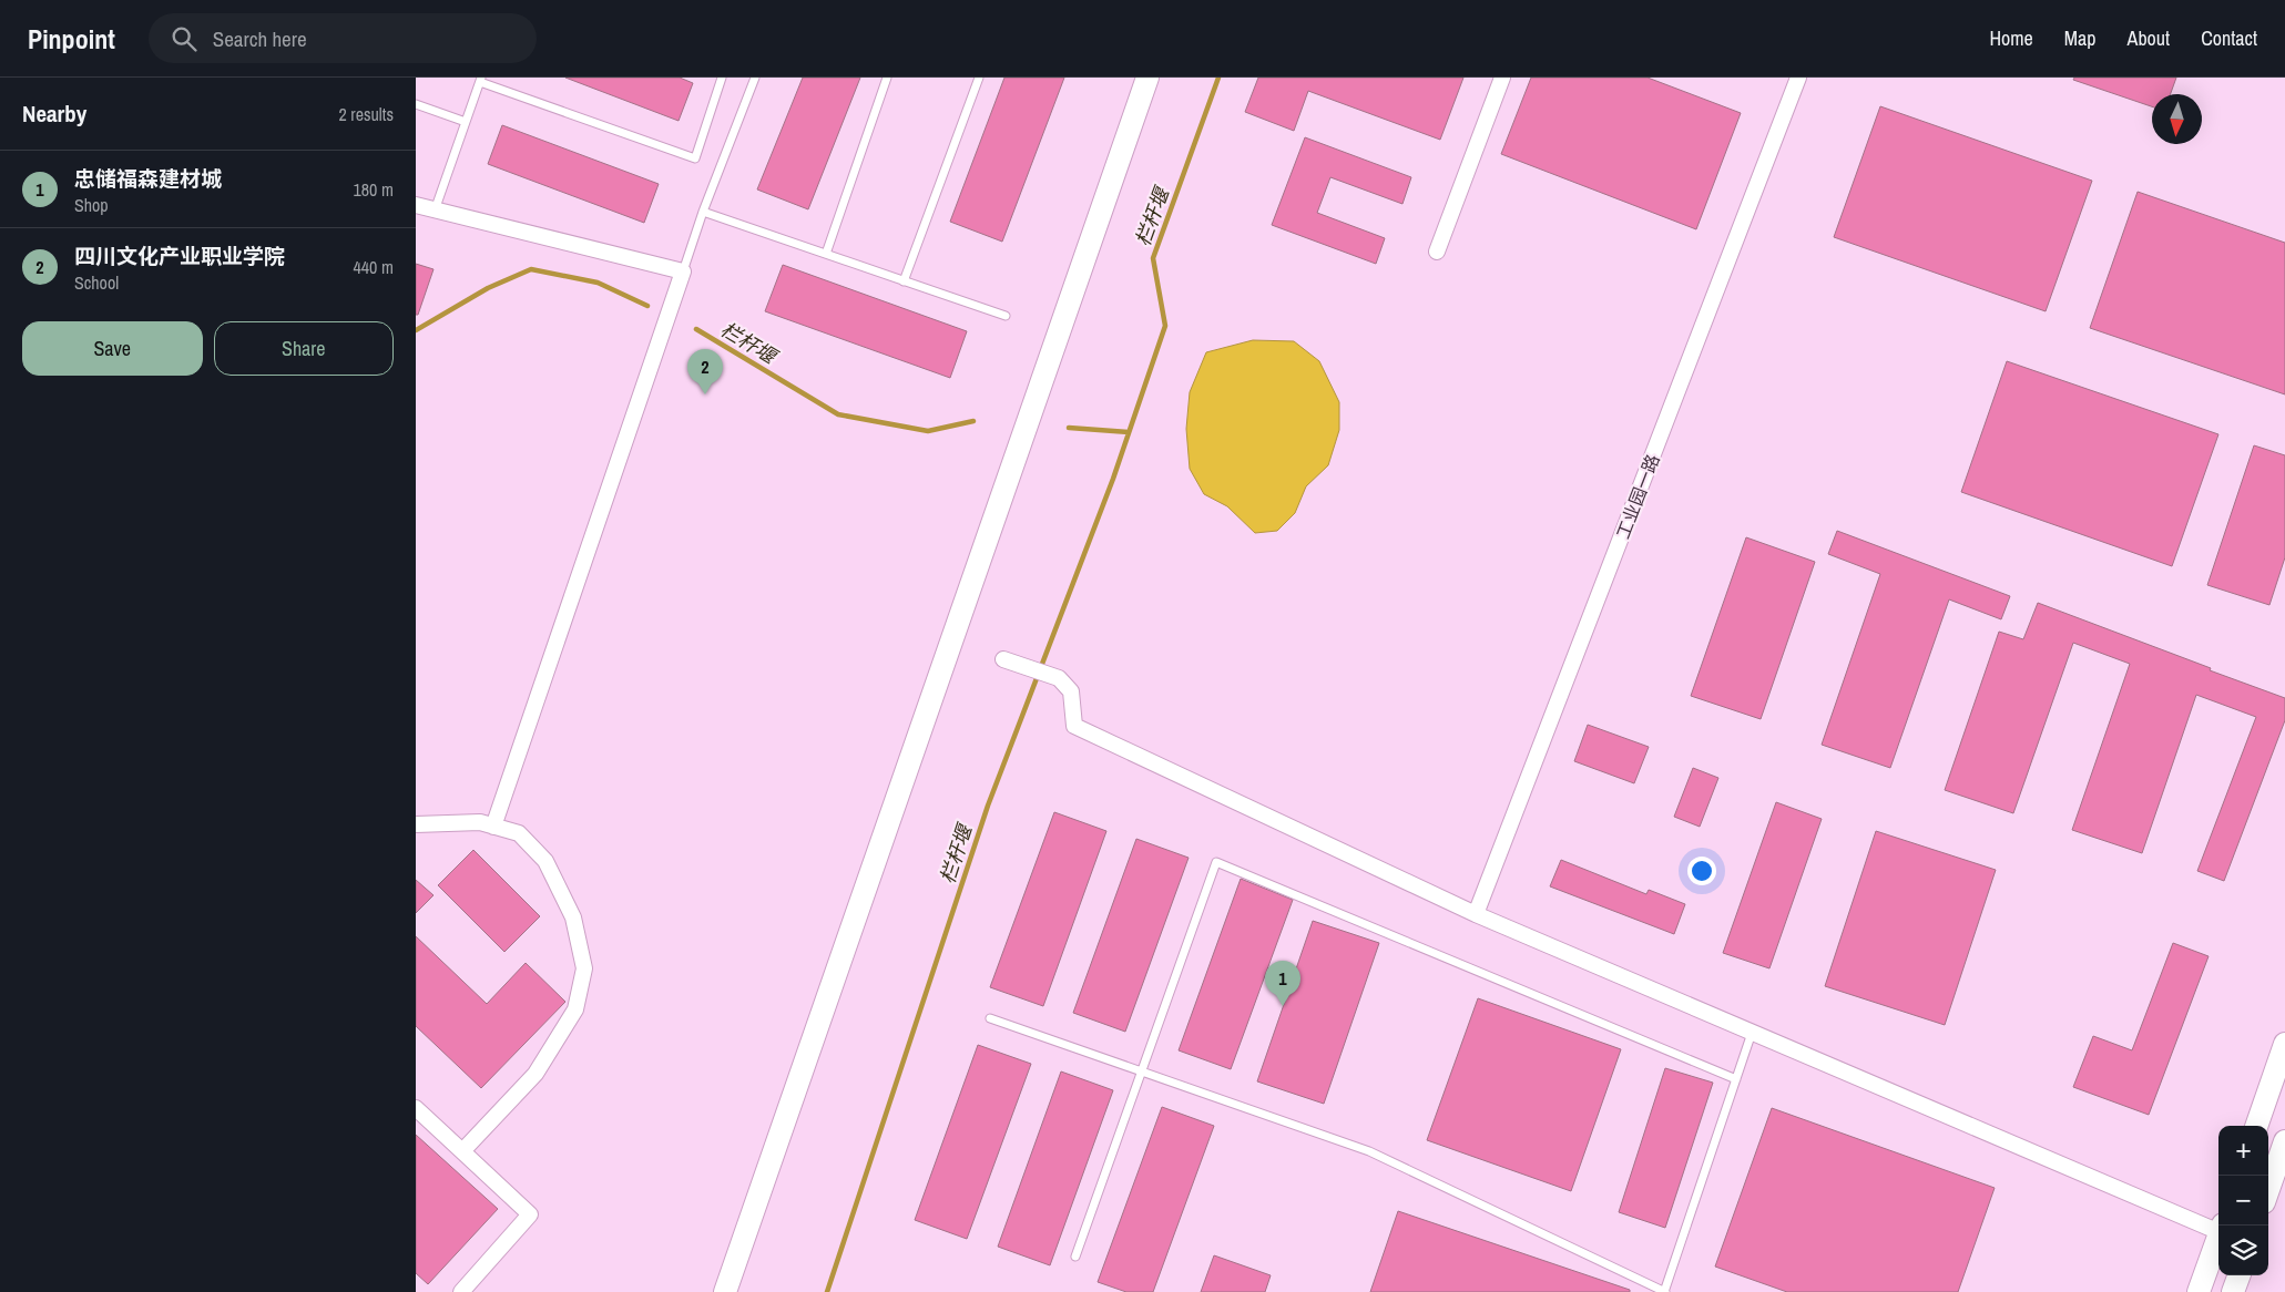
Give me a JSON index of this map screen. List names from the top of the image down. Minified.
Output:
{"streets":{"street":["工业园一路"]},"water":["栏杆堰"],"north":"bottom","page":{"header":"Pinpoint","search":"Search here","nav":["Home","Map","About","Contact"],"heading":["Nearby","2 results"],"list":[{"mark":"1","name":"忠储福森建材城","note":"Shop","value":"180 m"},{"mark":"2","name":"四川文化产业职业学院","note":"School","value":"440 m"}],"buttons":["Save","Share"],"pins":["2","1"],"map_buttons":["+","−"]}}
